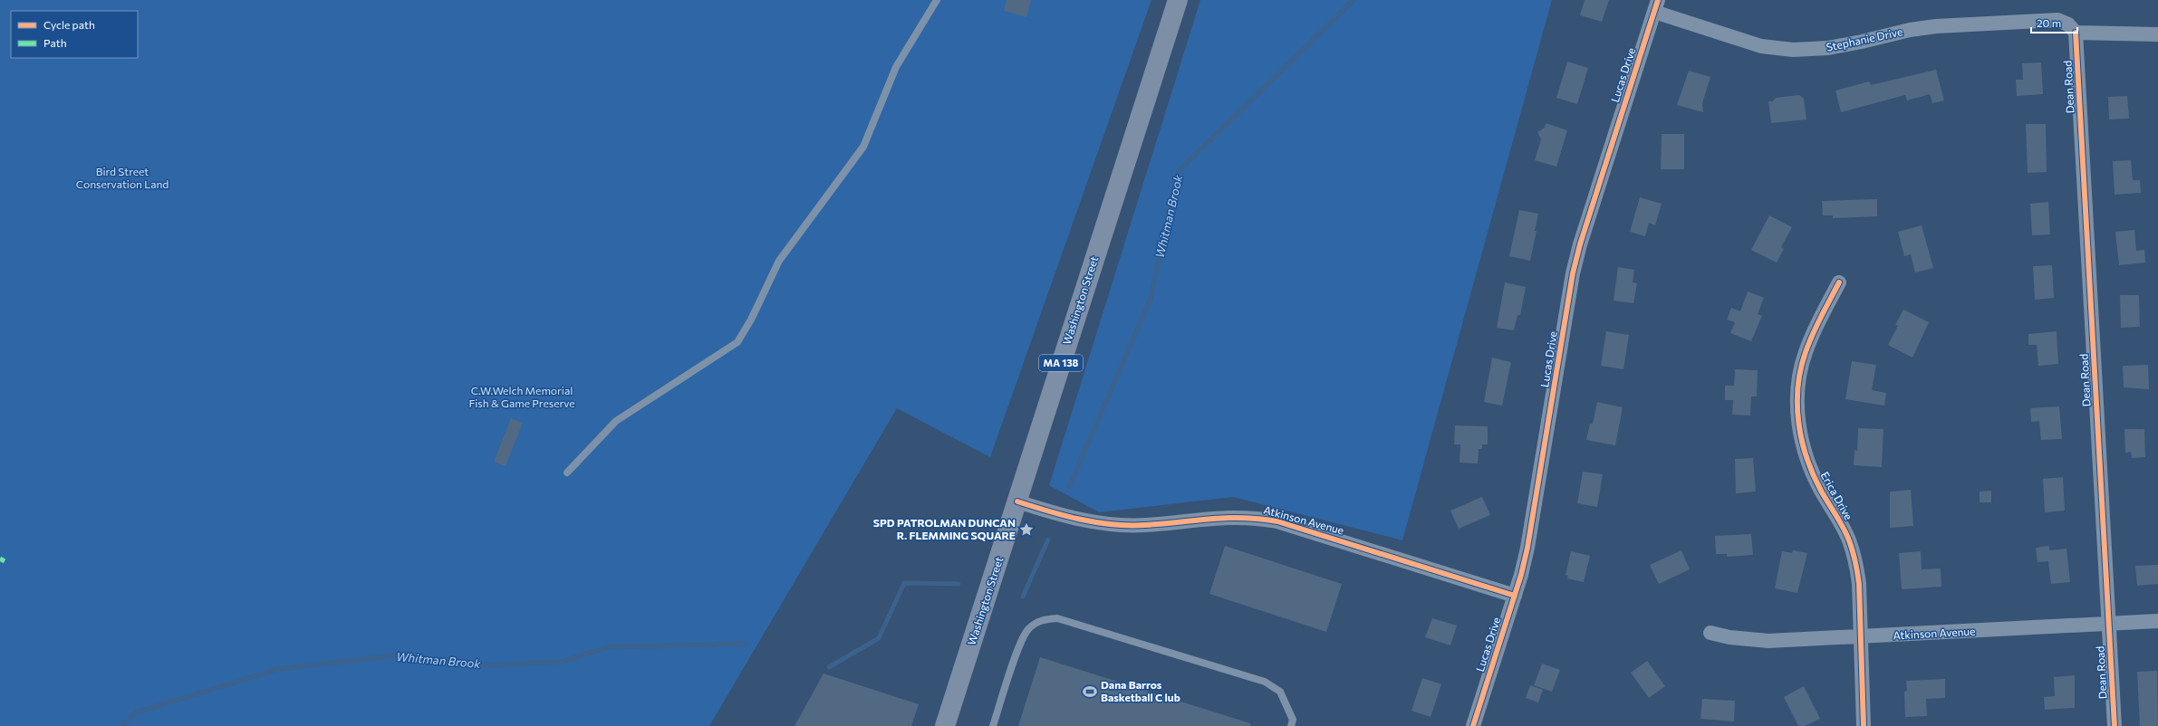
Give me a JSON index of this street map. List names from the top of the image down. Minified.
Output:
{"streets":{"main road":["Washington Street","MA 138"],"street":["Stephanie Drive","Lucas Drive","Dean Road","Erica Drive","Atkinson Avenue"]},"crossings":[["Stephanie Drive","Lucas Drive"],["Stephanie Drive","Dean Road"],["Lucas Drive","Atkinson Avenue"],["Dean Road","Atkinson Avenue"],["Washington Street","Atkinson Avenue"],["Erica Drive","Atkinson Avenue"]],"water":["Whitman Brook"],"parks":["Bird Street Conservation Land","C.W.Welch Memorial Fish & Game Preserve"],"places":{"place":["SPD PATROLMAN DUNCAN R. FLEMMING SQUARE"],"sports":["Dana Barros Basketball C lub"]},"legend":["Cycle path","Path"],"scale_bar":"20 m"}
